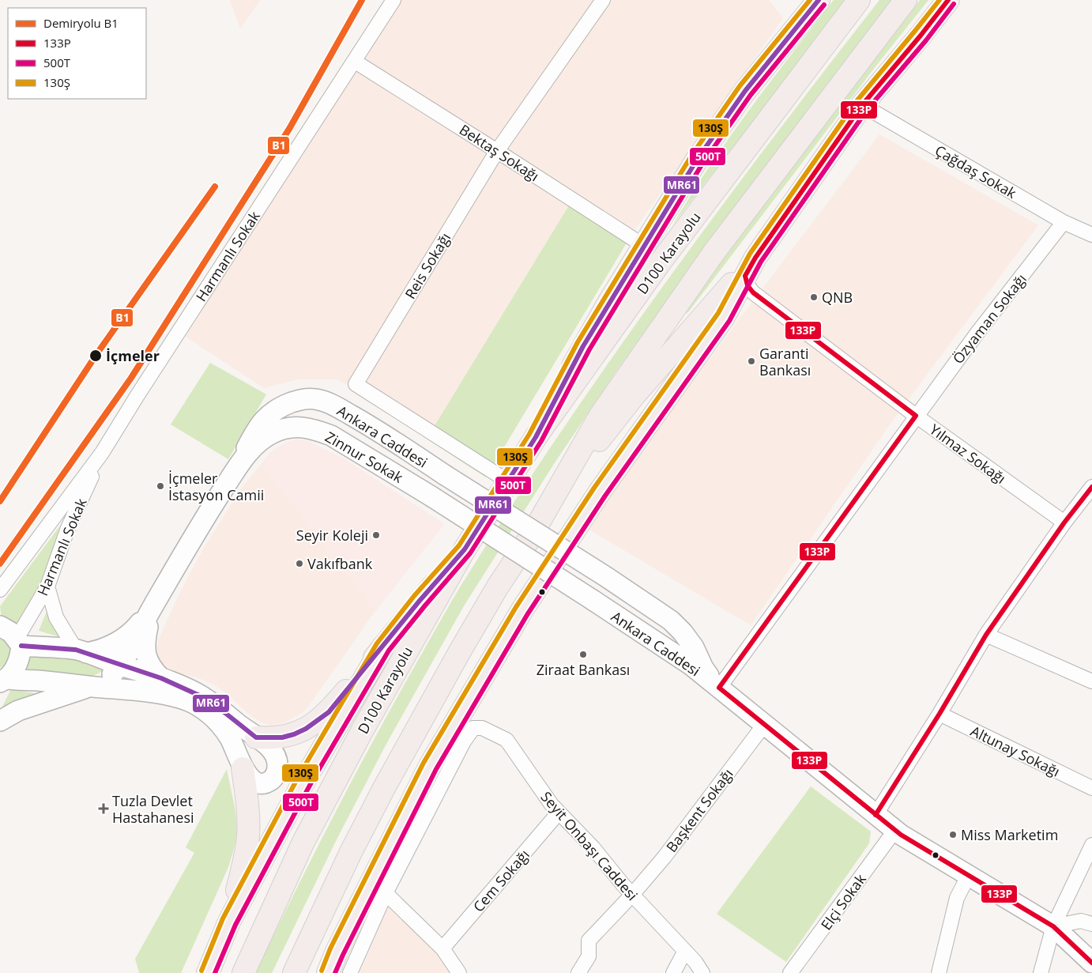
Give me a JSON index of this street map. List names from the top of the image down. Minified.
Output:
{"streets":{"highway":["D100 Karayolu"],"street":["Bektaş Sokağı","Çağdaş Sokak","Harmanlı Sokak","Reis Sokağı","Özyaman Sokağı","Ankara Caddesi","Yılmaz Sokağı","Zinnur Sokak","Altunay Sokağı","Başkent Sokağı","Seyit Onbaşı Caddesi","Cem Sokağı","Elçi Sokak"]},"crossings":[["Bektaş Sokağı","Harmanlı Sokak"],["Bektaş Sokağı","Reis Sokağı"],["Çağdaş Sokak","Özyaman Sokağı"],["D100 Karayolu","Reis Sokağı"],["Özyaman Sokağı","Ankara Caddesi"],["Özyaman Sokağı","Yılmaz Sokağı"],["Ankara Caddesi","Zinnur Sokak"],["Ankara Caddesi","Başkent Sokağı"],["Ankara Caddesi","Elçi Sokak"],["Başkent Sokağı","Seyit Onbaşı Caddesi"],["Seyit Onbaşı Caddesi","Cem Sokağı"]],"places":{"other":["QNB","İçmeler","Garanti Bankası","İçmeler İstasyon Camii","Seyir Koleji","Vakıfbank","Ziraat Bankası","Miss Marketim"],"health":["Tuzla Devlet Hastahanesi"]},"lines":["rail line B1","transit line 133P","transit line 130Ş","transit line MR61","transit line 500T"],"legend":["Demiryolu B1","133P","500T","130Ş"]}
